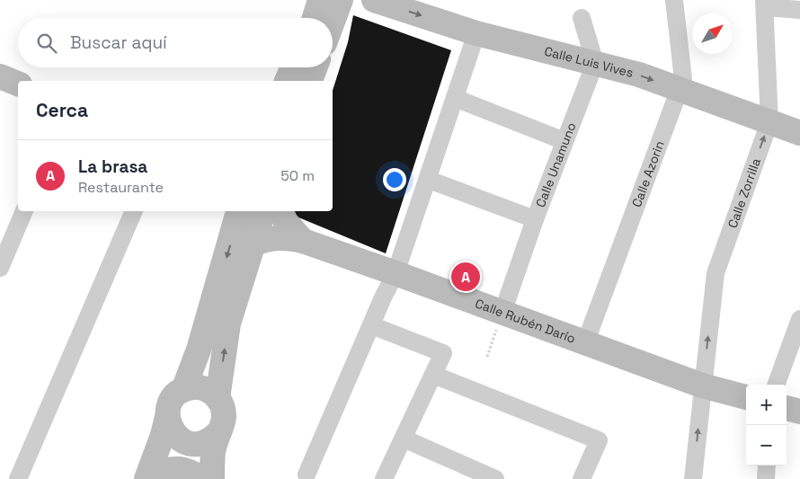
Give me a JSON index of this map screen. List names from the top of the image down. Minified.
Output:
{"streets":{"street":["Calle Luis Vives","Calle Unamuno","Calle Azorin","Calle Zorrilla","Calle Rubén Darío"]},"crossings":[["Calle Luis Vives","Calle Unamuno"],["Calle Luis Vives","Calle Azorin"],["Calle Luis Vives","Calle Zorrilla"],["Calle Unamuno","Calle Rubén Darío"],["Calle Azorin","Calle Rubén Darío"],["Calle Zorrilla","Calle Rubén Darío"]],"one_way":["Calle Luis Vives","Calle Zorrilla"],"north":"top right","page":{"search":"Buscar aquí","heading":"Cerca","list":[{"mark":"A","name":"La brasa","note":"Restaurante","value":"50 m"}],"pins":"A","map_buttons":["+","−"]}}
